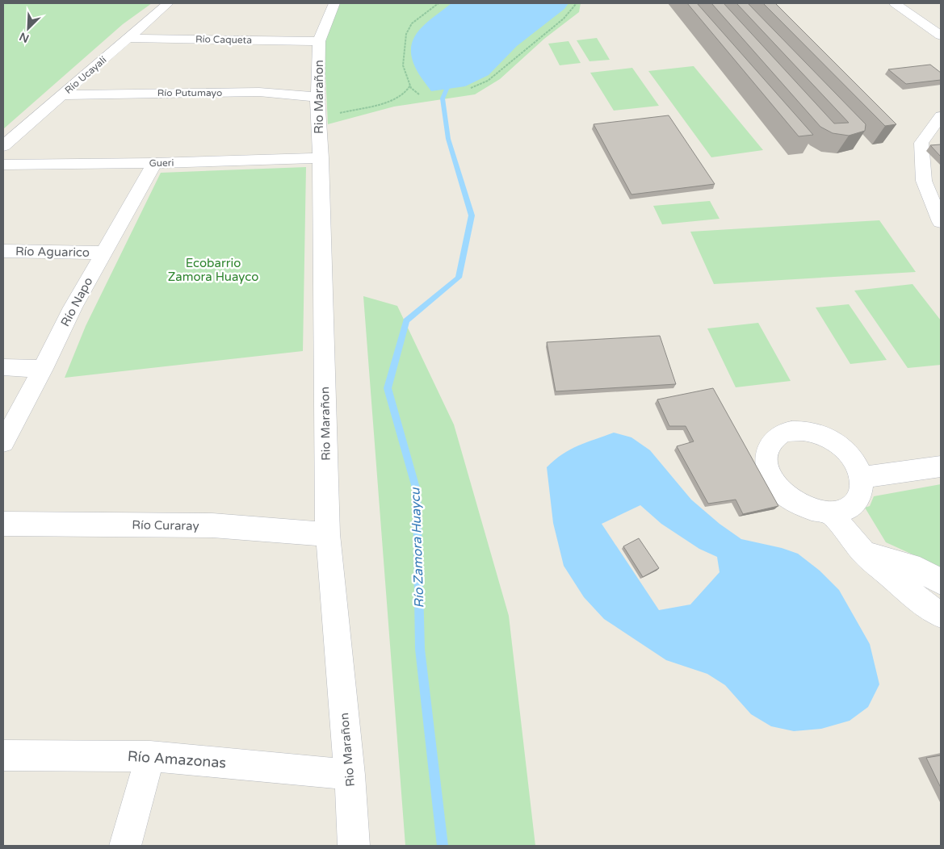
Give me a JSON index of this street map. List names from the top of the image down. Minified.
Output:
{"streets":{"street":["Río Caqueta","Río Ucayalí","Río Putumayo","Rio Marañon","Gueri","Río Aguarico","Río Napo","Río Curaray","Río Amazonas"]},"crossings":[["Río Caqueta","Río Ucayalí"],["Río Caqueta","Rio Marañon"],["Río Ucayalí","Río Putumayo"],["Río Putumayo","Rio Marañon"],["Rio Marañon","Gueri"],["Rio Marañon","Río Curaray"],["Rio Marañon","Río Amazonas"],["Gueri","Río Napo"],["Río Aguarico","Río Napo"]],"water":["Río Zamora Huaycu"],"parks":["Ecobarrio Zamora Huayco"],"north":"bottom left"}
